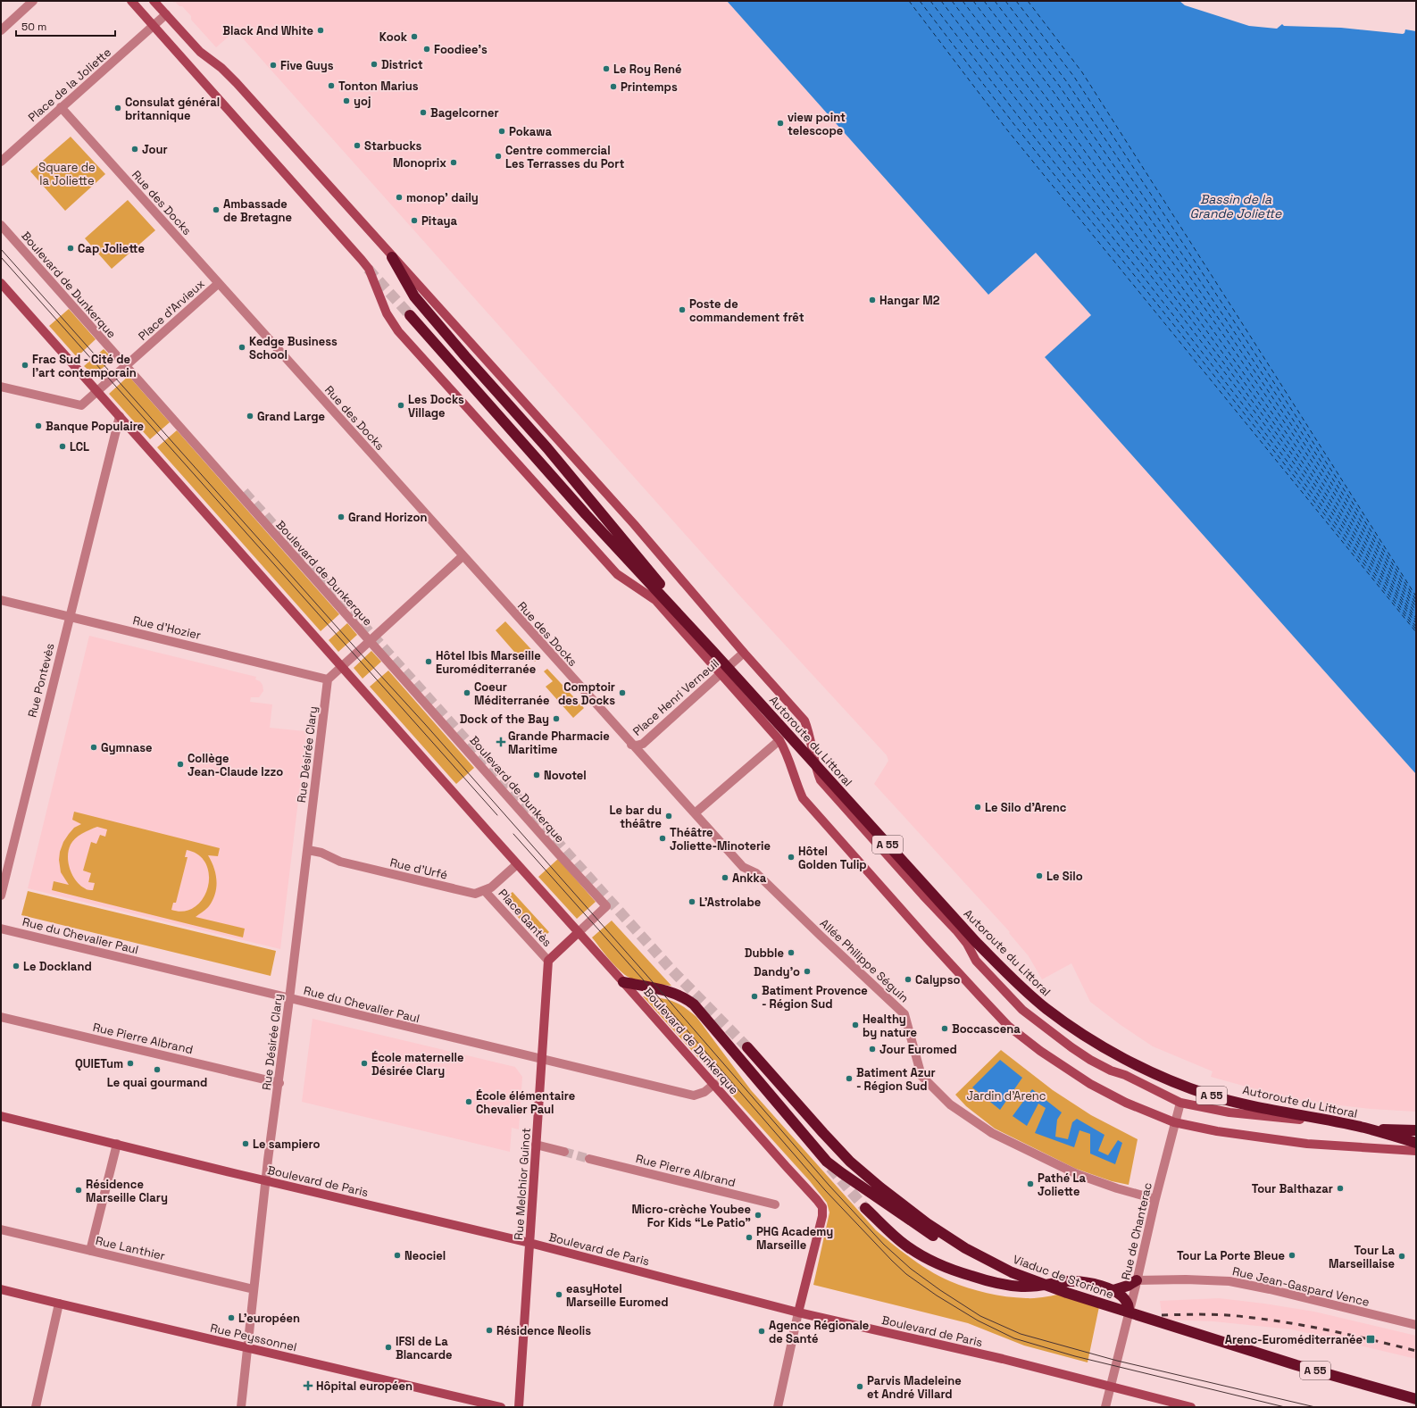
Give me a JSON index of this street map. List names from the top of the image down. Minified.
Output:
{"streets":{"highway":["Autoroute du Littoral","A 55","Viaduc de Storione"],"street":["Place de la Joliette","Rue des Docks","Boulevard de Dunkerque","Place d'Arvieux","Rue d'Hozier","Rue Pontevès","Place Henri Verneuil","Rue Désirée Clary","Rue d'Urfé","Place Gantès","Rue du Chevalier Paul","Allée Philippe Séguin","Rue Pierre Albrand","Boulevard de Paris","Rue Melchior Guinot","Rue de Chanterac","Rue Lanthier","Rue Jean-Gaspard Vence","Rue Peyssonnel"]},"crossings":[["Place de la Joliette","Rue des Docks"],["Rue des Docks","Place d'Arvieux"],["Rue des Docks","Place Henri Verneuil"],["Boulevard de Dunkerque","Place d'Arvieux"],["Boulevard de Dunkerque","Rue Pontevès"],["Boulevard de Dunkerque","Rue du Chevalier Paul"],["Boulevard de Dunkerque","Boulevard de Paris"],["Rue d'Hozier","Rue Pontevès"],["Rue d'Hozier","Rue Désirée Clary"],["Place Henri Verneuil","Allée Philippe Séguin"],["Rue Désirée Clary","Rue d'Urfé"],["Rue Désirée Clary","Rue du Chevalier Paul"],["Rue Désirée Clary","Rue Pierre Albrand"],["Rue Désirée Clary","Boulevard de Paris"],["Rue Désirée Clary","Rue Lanthier"],["Rue Désirée Clary","Rue Peyssonnel"],["Rue d'Urfé","Place Gantès"],["Place Gantès","Rue Melchior Guinot"],["Rue du Chevalier Paul","Rue Melchior Guinot"],["Allée Philippe Séguin","Rue de Chanterac"],["Boulevard de Paris","Rue Melchior Guinot"],["Boulevard de Paris","Rue de Chanterac"],["Rue de Chanterac","Rue Jean-Gaspard Vence"]],"water":["Bassin de la Grande Joliette"],"parks":["Square de la Joliette","Jardin d’Arenc"],"places":{"other":["Black And White","Kook","Foodiee's","District","Five Guys","Le Roy René","Tonton Marius","Printemps","yoj","Consulat général britannique","Bagelcorner","view point telescope","Pokawa","Starbucks","Jour","Centre commercial Les Terrasses du Port","Monoprix","monop' daily","Ambassade de Bretagne","Pitaya","Cap Joliette","Hangar M2","Poste de commandement frêt","Kedge Business School","Frac Sud - Cité de l'art contemporain","Les Docks Village","Grand Large","Banque Populaire","LCL","Grand Horizon","Hôtel Ibis Marseille Euroméditerranée","Coeur Méditerranée","Comptoir des Docks","Dock of the Bay","Gymnase","Collège Jean-Claude Izzo","Novotel","Le Silo d'Arenc","Le bar du théâtre","Théâtre Joliette-Minoterie","Hôtel Golden Tulip","Le Silo","Ankka","L'Astrolabe","Dubble","Le Dockland","Dandy’o","Calypso","Batiment Provence - Région Sud","Healthy by nature","Boccascena","Jour Euromed","QUIETum","École maternelle Désirée Clary","Le quai gourmand","Batiment Azur - Région Sud","École élémentaire Chevalier Paul","Le sampiero","Pathé La Joliette","Tour Balthazar","Résidence Marseille Clary","Micro-crèche Youbee For Kids “Le Patio”","PHG Academy Marseille","Neociel","Tour La Porte Bleue","Tour La Marseillaise","easyHotel Marseille Euromed","L’européen","Résidence Neolis","Agence Régionale de Santé","IFSI de La Blancarde","Parvis Madeleine et André Villard"],"health":["Grande Pharmacie Maritime","Hôpital européen"],"transit":["Arenc-Euroméditerranée"]},"scale_bar":"50 m"}
